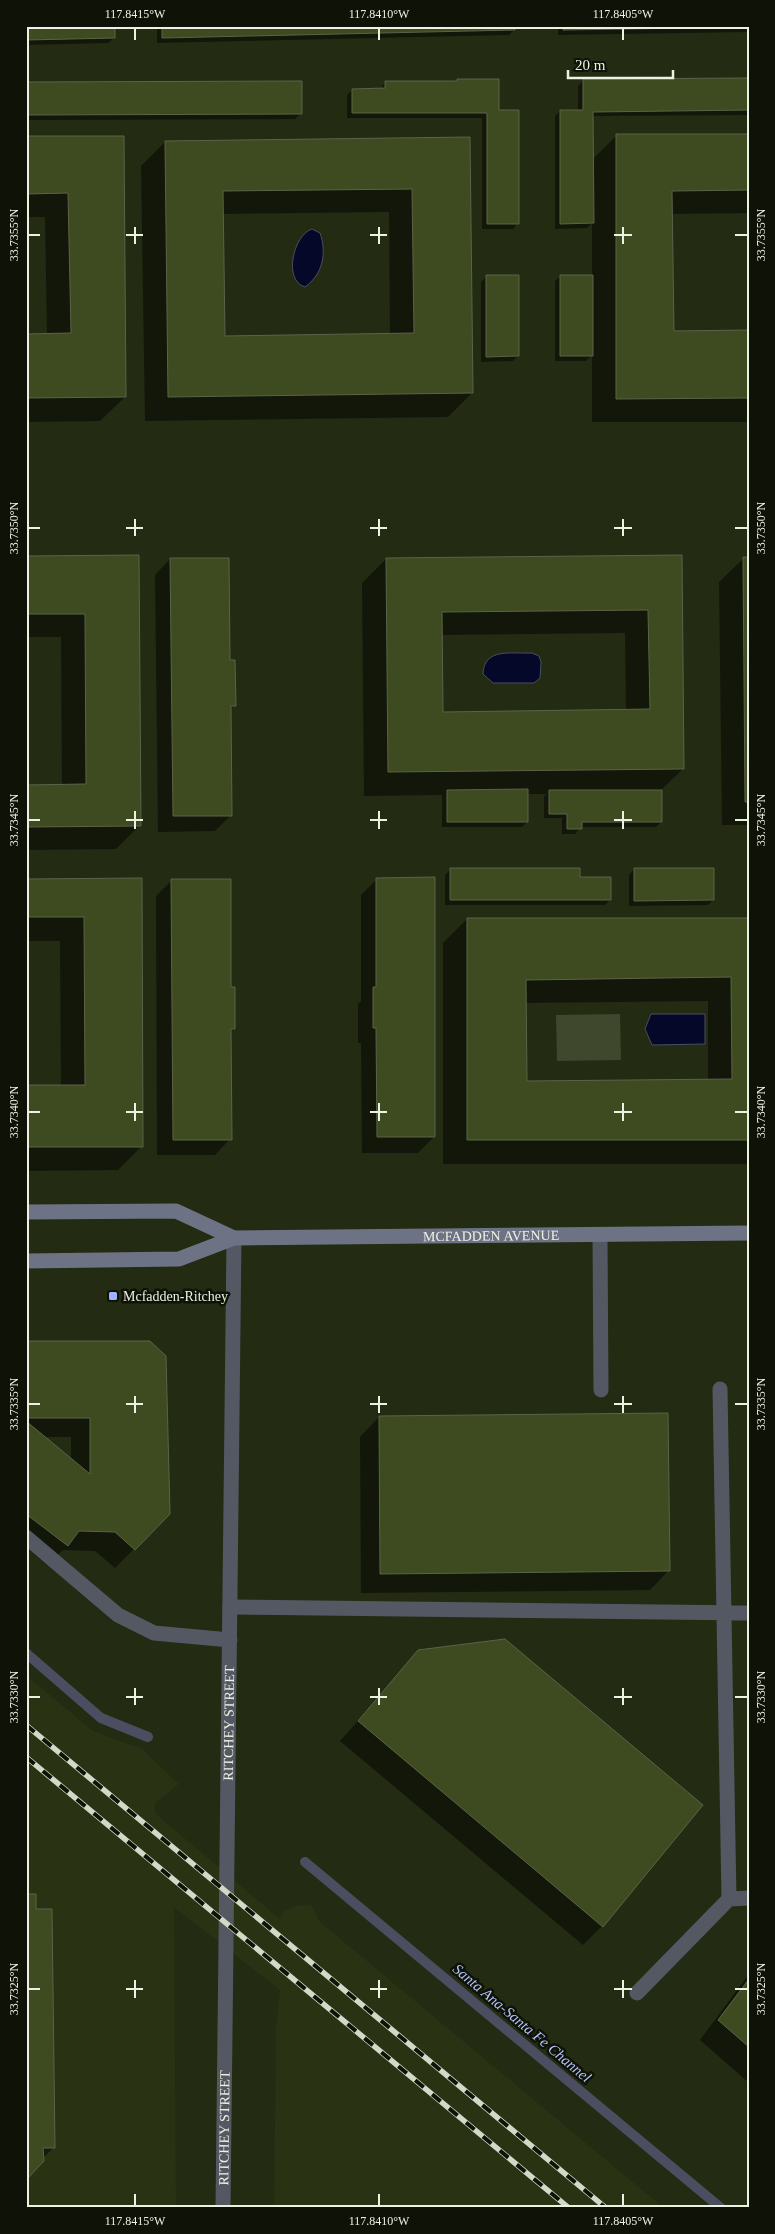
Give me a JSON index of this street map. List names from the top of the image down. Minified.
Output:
{"streets":{"main road":["MCFADDEN AVENUE"],"street":["RITCHEY STREET"]},"crossings":[["MCFADDEN AVENUE","RITCHEY STREET"]],"water":["Santa Ana-Santa Fe Channel"],"places":{"transit":["Mcfadden-Ritchey"]},"scale_bar":"20 m","coordinates":["117.8415°W","117.8410°W","117.8405°W","33.7355°N","33.7350°N","33.7345°N","33.7340°N","33.7335°N","33.7330°N","33.7325°N"]}
